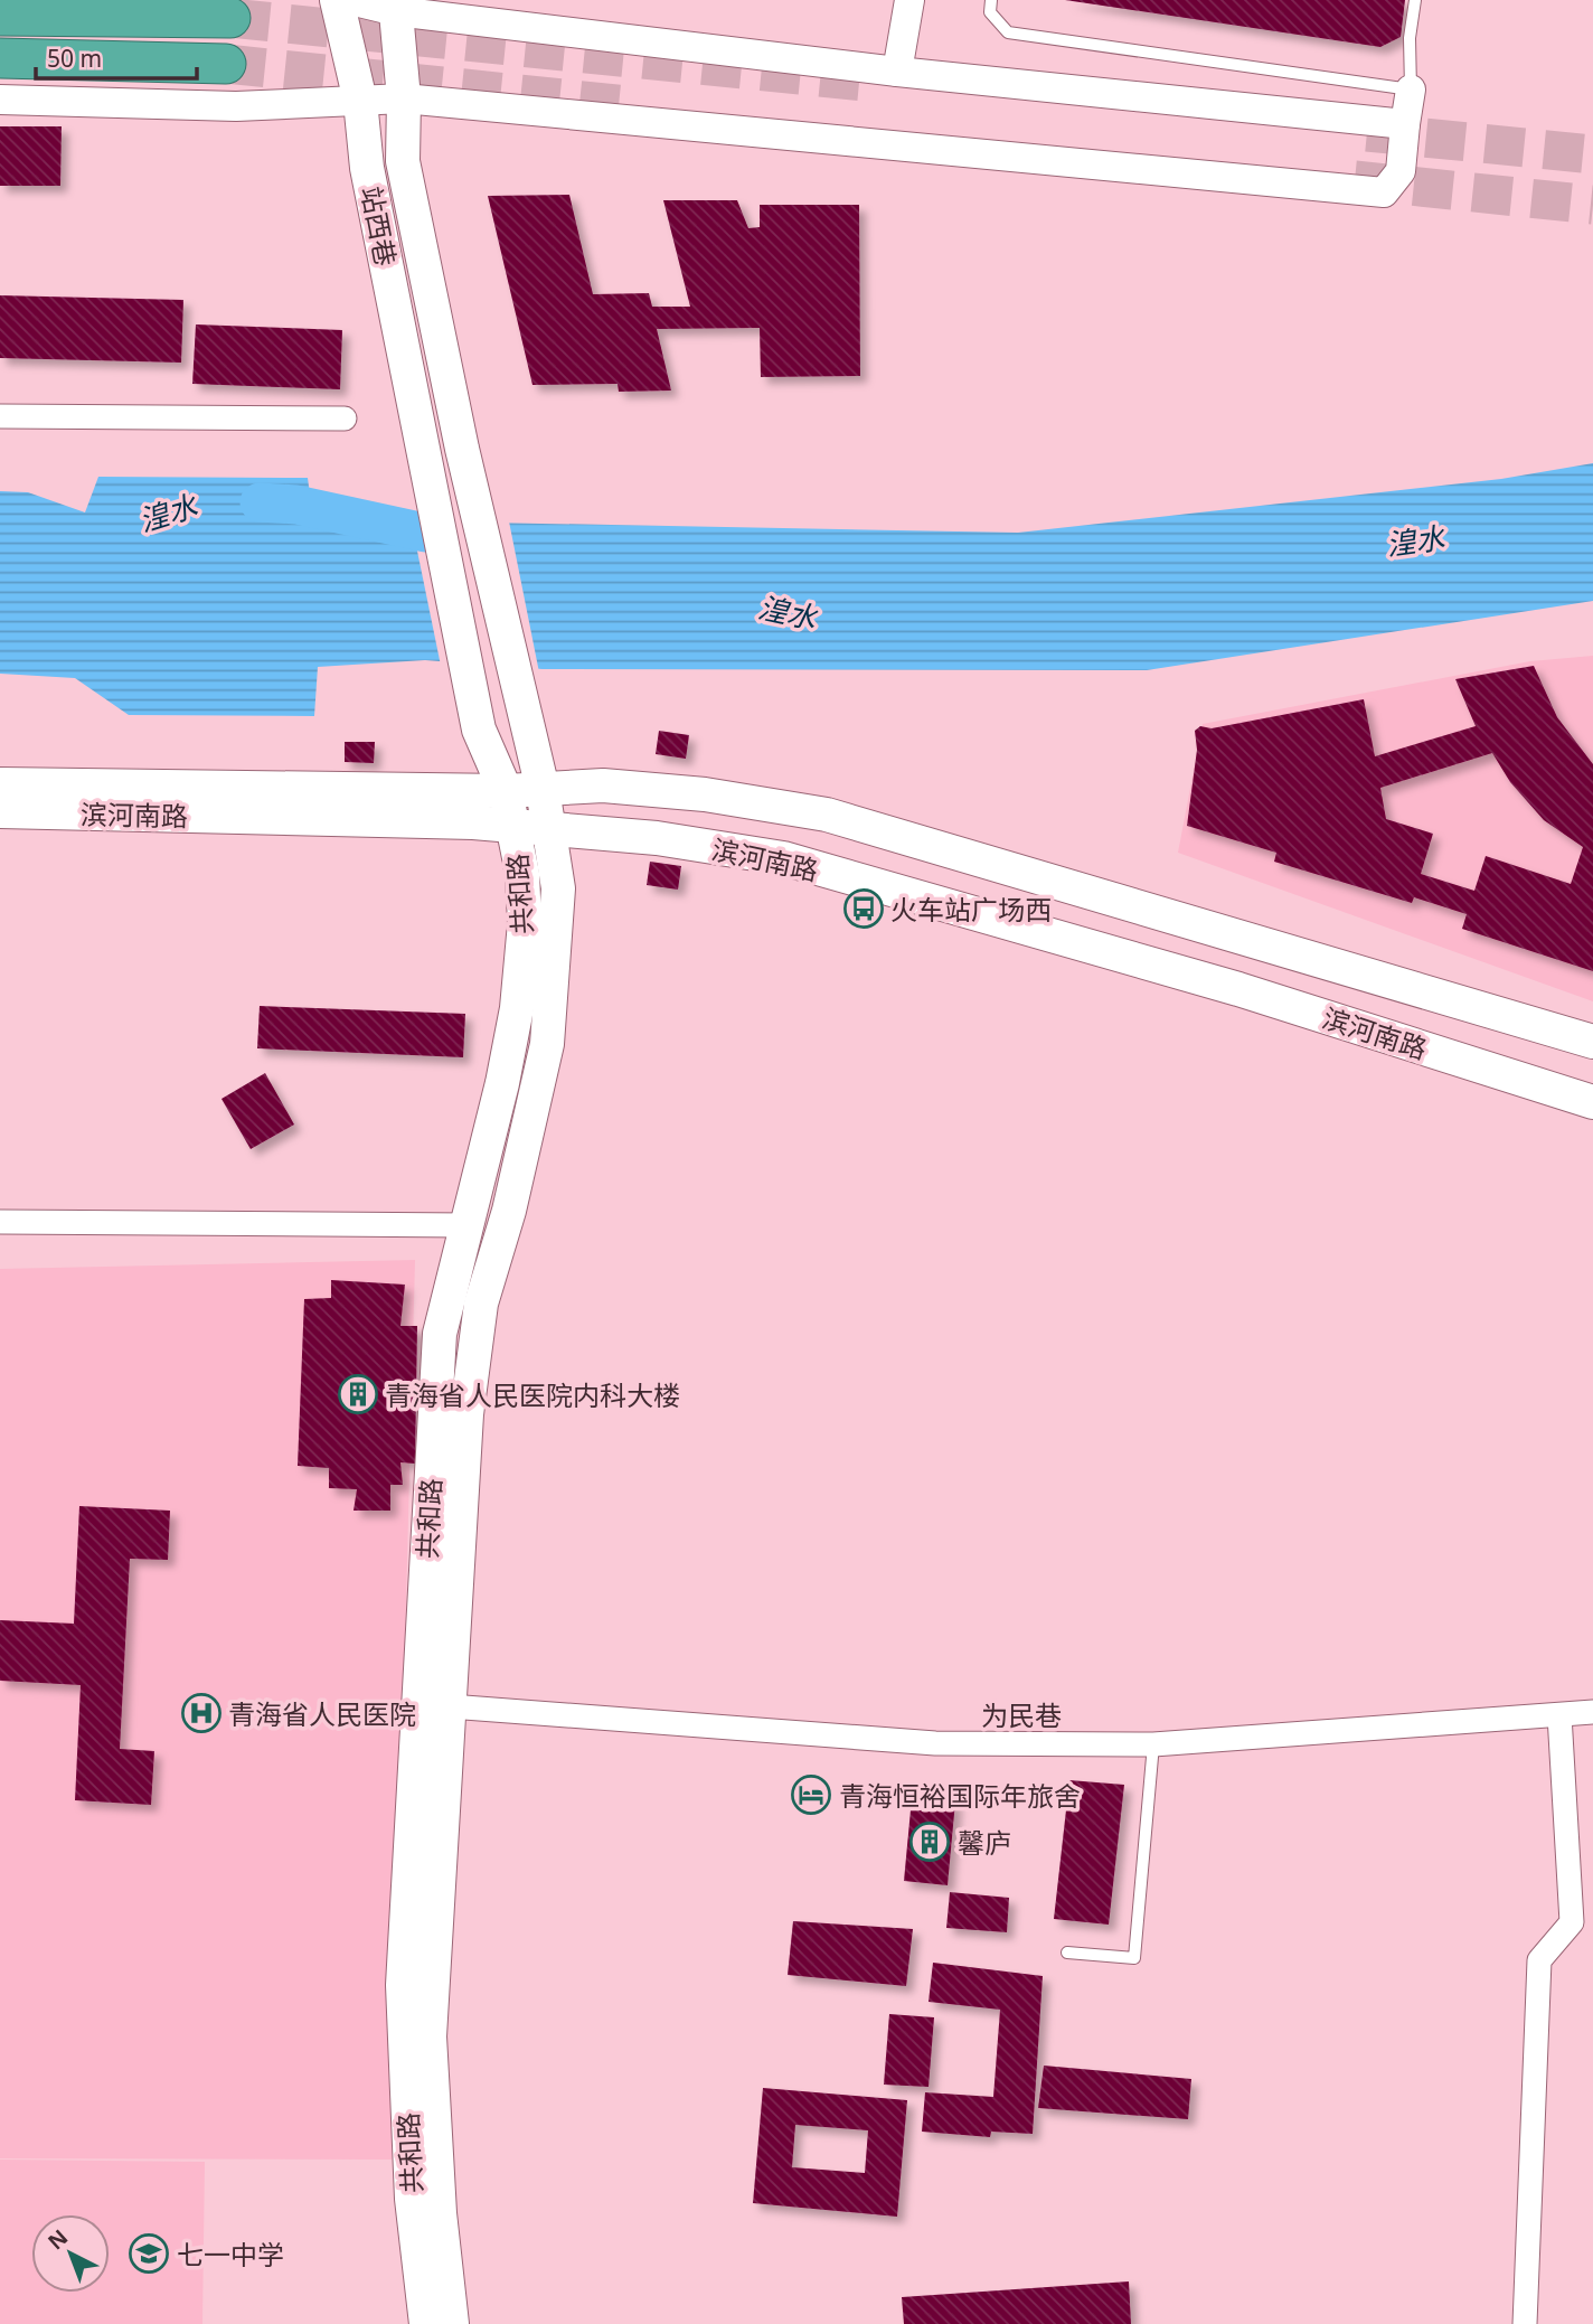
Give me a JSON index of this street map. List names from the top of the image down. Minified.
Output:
{"streets":{"main road":["站西巷","滨河南路","共和路"],"street":["为民巷"]},"crossings":[["站西巷","共和路"],["滨河南路","共和路"],["共和路","为民巷"]],"water":["湟水"],"places":{"bus stop":["火车站广场西"],"building":["青海省人民医院内科大楼","馨庐"],"hospital":["青海省人民医院"],"hotel":["青海恒裕国际年旅舍"],"school or university":["七一中学"]},"scale_bar":"50 m","north":"top left"}
